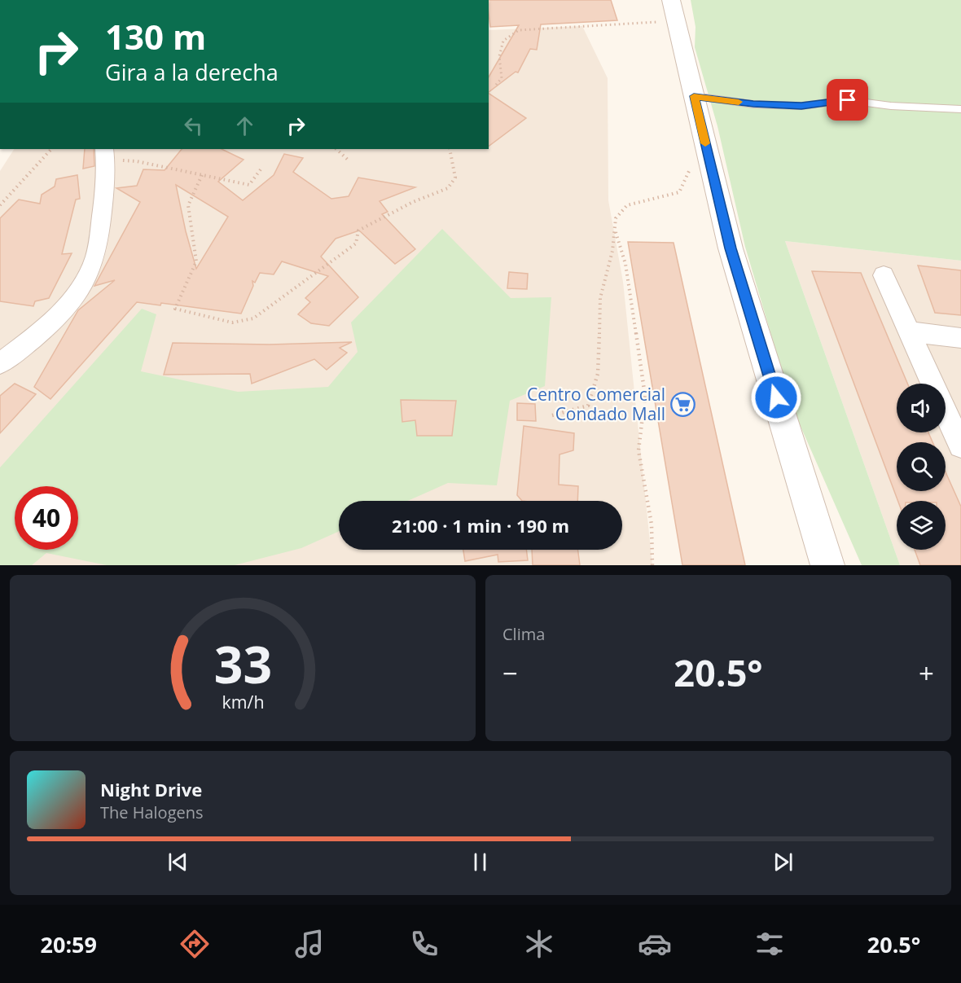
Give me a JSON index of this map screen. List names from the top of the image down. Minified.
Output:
{"places":{"supermarket":["Centro Comercial Condado Mall"]},"page":{"turn":["130 m","Gira a la derecha"],"limit":"40","trip":"21:00 · 1 min · 190 m","tile":"Clima","heat":["−","20.5°","+"],"song":["Night Drive","The Halogens"],"tabs":["20:59","20.5°"],"gauge":["33","km/h"]}}
